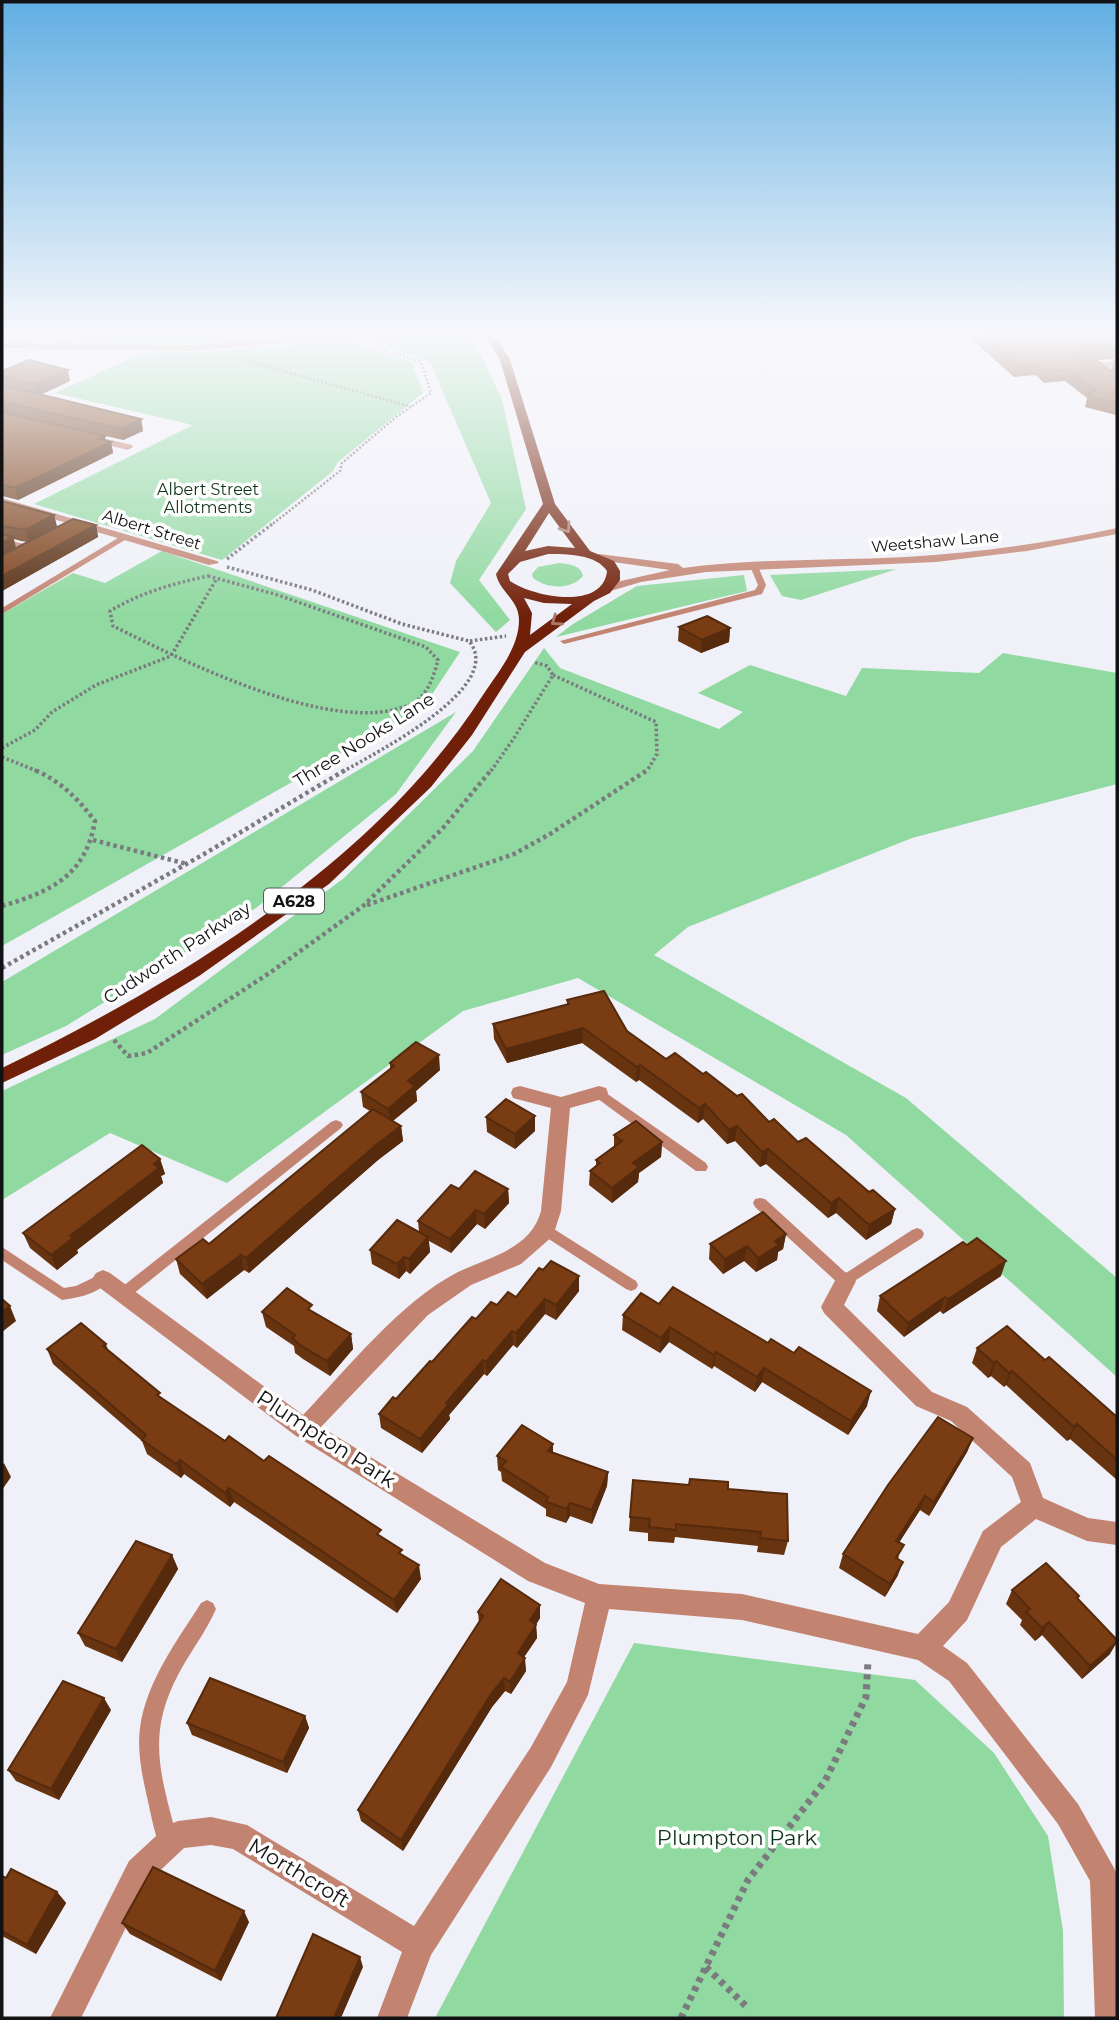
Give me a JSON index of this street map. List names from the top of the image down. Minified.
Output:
{"streets":{"highway":["A628","Cudworth Parkway"],"street":["Albert Street","Weetshaw Lane","Plumpton Park","Morthcroft"],"path":["Three Nooks Lane"]},"crossings":[["Weetshaw Lane","Cudworth Parkway"]],"parks":["Albert Street Allotments","Plumpton Park"]}
